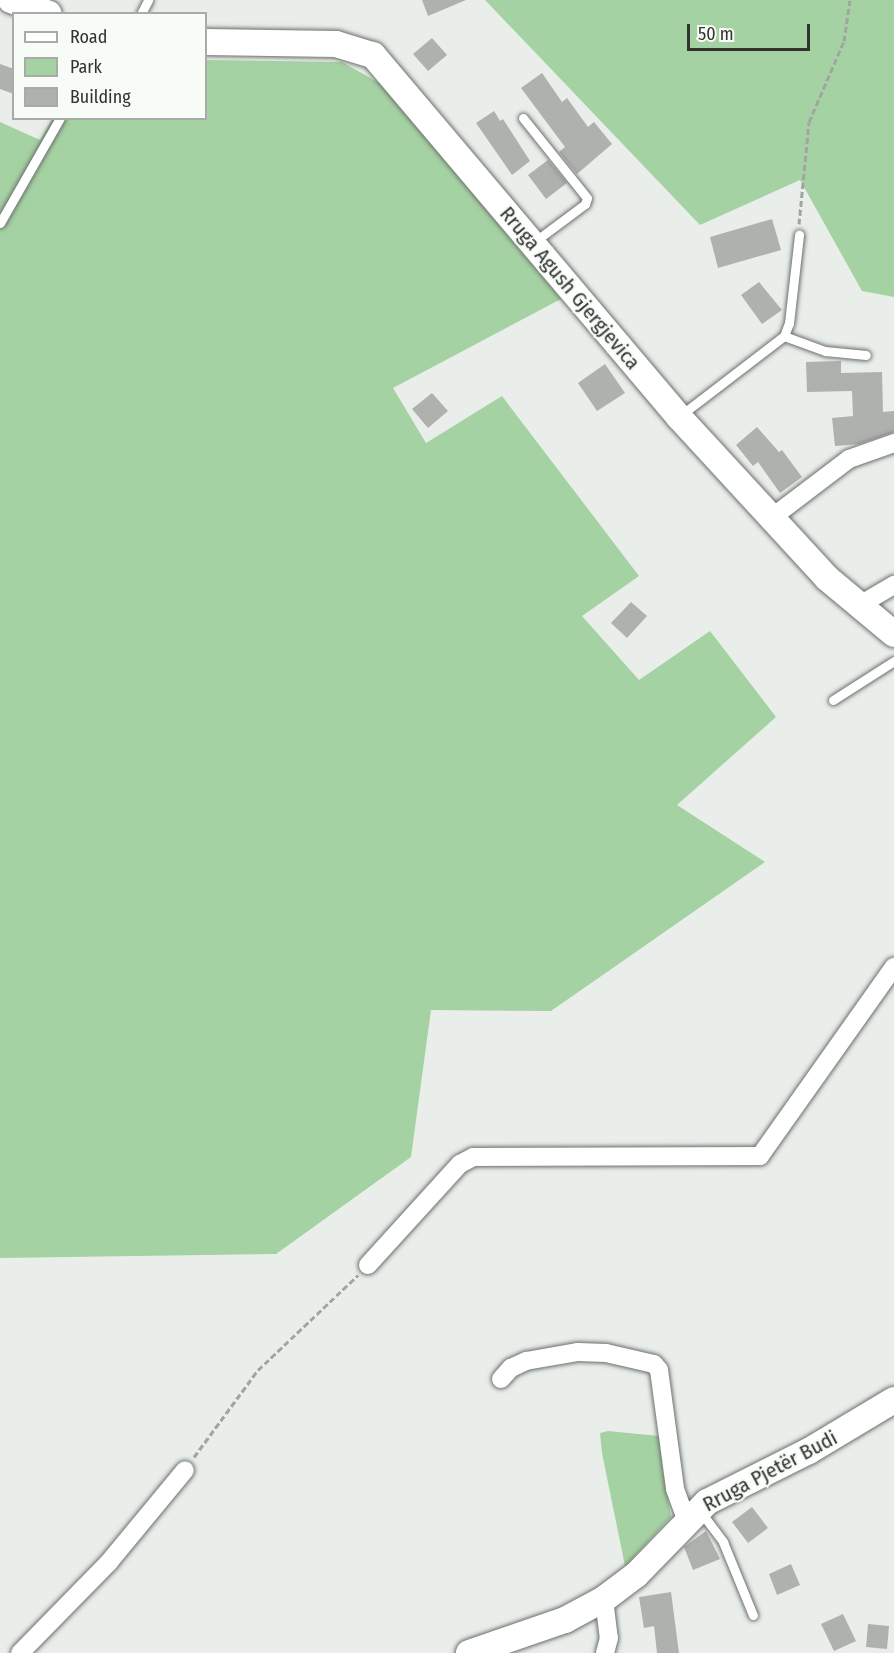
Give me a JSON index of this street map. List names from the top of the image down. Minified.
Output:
{"streets":{"main road":["Rruga Agush Gjergjevica","Rruga Pjetër Budi"]},"legend":["Road","Park","Building"],"scale_bar":"50 m"}
